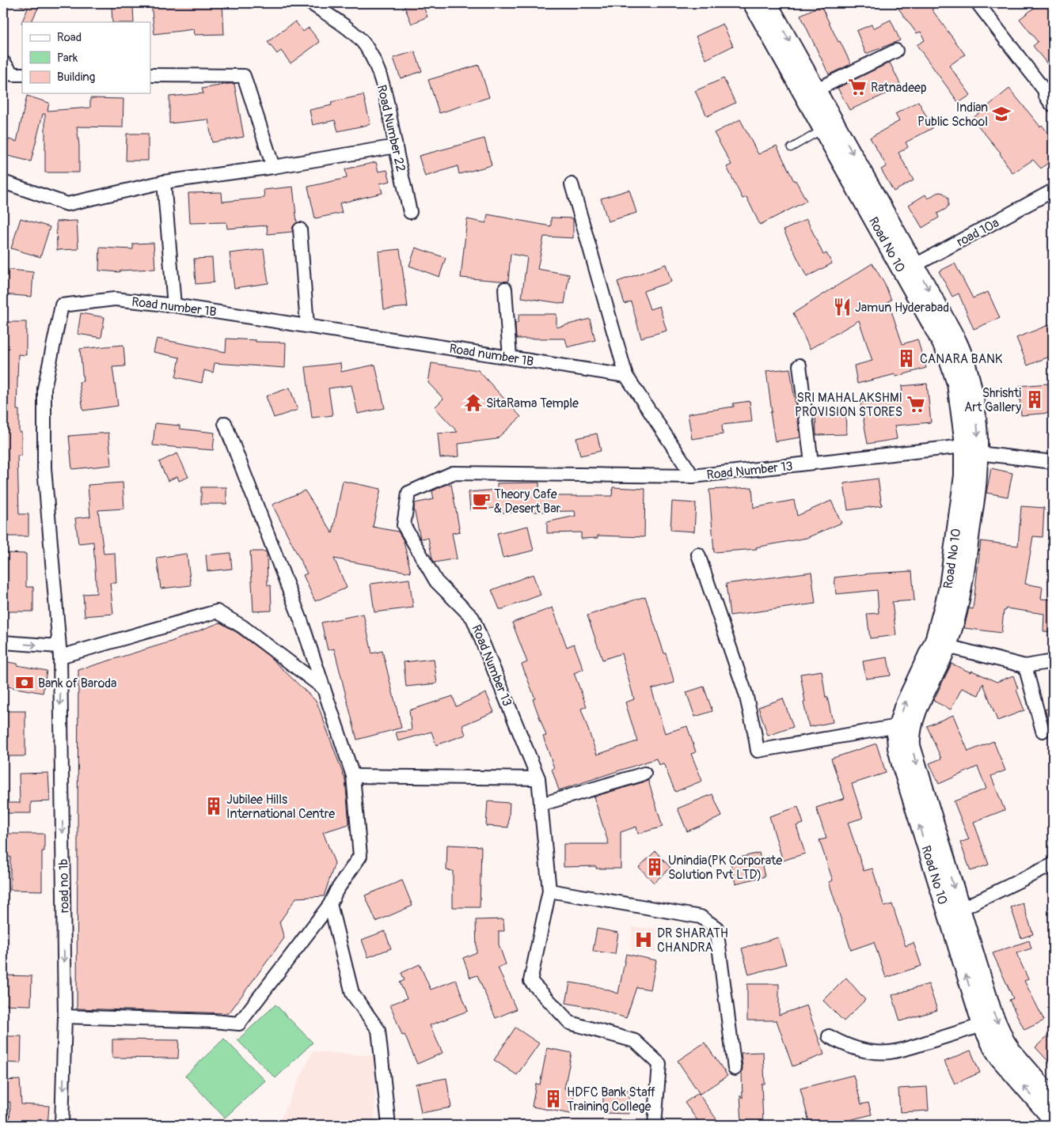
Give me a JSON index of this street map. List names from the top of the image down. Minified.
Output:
{"streets":{"main road":["Road No 10"],"street":["Road Number 22","road 10a","Road number 1B","Road Number 13","road no 1b"]},"crossings":[["road 10a","Road No 10"],["Road No 10","Road Number 13"],["Road number 1B","road no 1b"]],"one_way":["road no 1b"],"places":{"supermarket":["Ratnadeep","SRI MAHALAKSHMI PROVISION STORES"],"school or university":["Indian Public School"],"restaurant":["Jamun Hyderabad"],"building":["CANARA BANK","Shrishti Art Gallery","Jubilee Hills International Centre","Unindia(PK Corporate Solution Pvt LTD)","HDFC Bank Staff Training College"],"temple":["SitaRama Temple"],"cafe":["Theory Cafe & Desert Bar"],"bank":["Bank of Baroda"],"hospital":["DR SHARATH CHANDRA"]},"legend":["Road","Park","Building"]}
